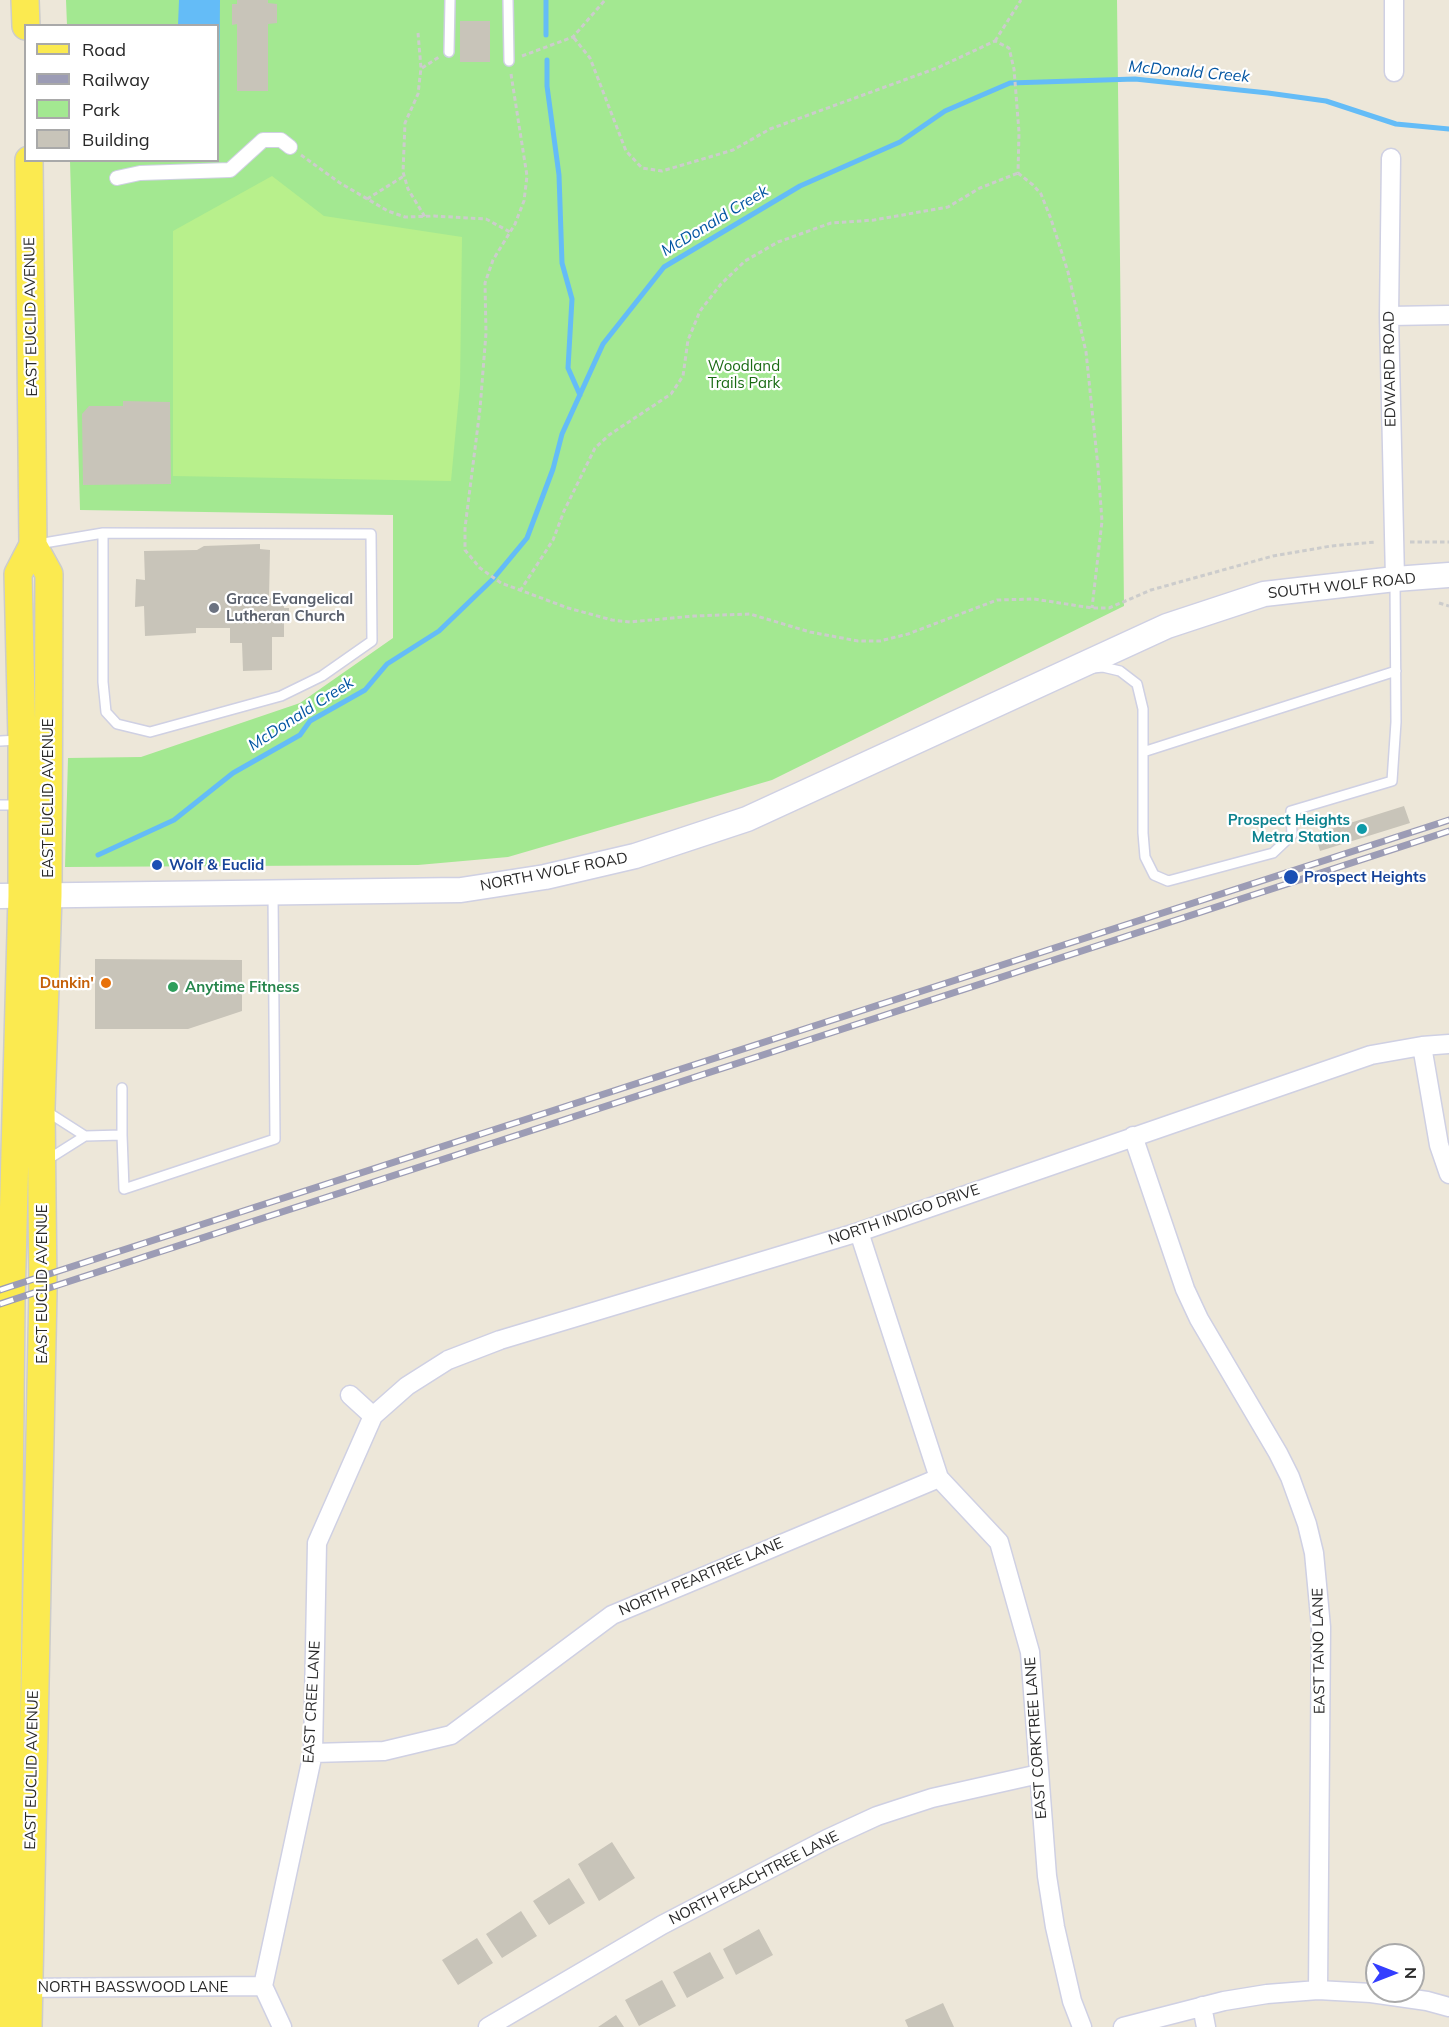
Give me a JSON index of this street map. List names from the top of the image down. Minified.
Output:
{"streets":{"main road":["EAST EUCLID AVENUE","SOUTH WOLF ROAD","NORTH WOLF ROAD"],"street":["EDWARD ROAD","NORTH INDIGO DRIVE","NORTH PEARTREE LANE","EAST TANO LANE","EAST CREE LANE","EAST CORKTREE LANE","NORTH PEACHTREE LANE","NORTH BASSWOOD LANE"]},"crossings":[["EAST EUCLID AVENUE","NORTH WOLF ROAD"],["EAST EUCLID AVENUE","NORTH BASSWOOD LANE"],["EDWARD ROAD","SOUTH WOLF ROAD"],["SOUTH WOLF ROAD","NORTH WOLF ROAD"],["NORTH INDIGO DRIVE","EAST TANO LANE"],["NORTH INDIGO DRIVE","EAST CREE LANE"],["NORTH INDIGO DRIVE","EAST CORKTREE LANE"],["NORTH PEARTREE LANE","EAST CREE LANE"],["NORTH PEARTREE LANE","EAST CORKTREE LANE"],["EAST CREE LANE","NORTH BASSWOOD LANE"],["EAST CORKTREE LANE","NORTH PEACHTREE LANE"]],"water":["McDonald Creek"],"parks":["Woodland Trails Park"],"places":["Grace Evangelical Lutheran Church","Prospect Heights Metra Station","Wolf & Euclid","Prospect Heights","Dunkin'","Anytime Fitness"],"legend":["Road","Railway","Park","Building"],"north":"right"}
